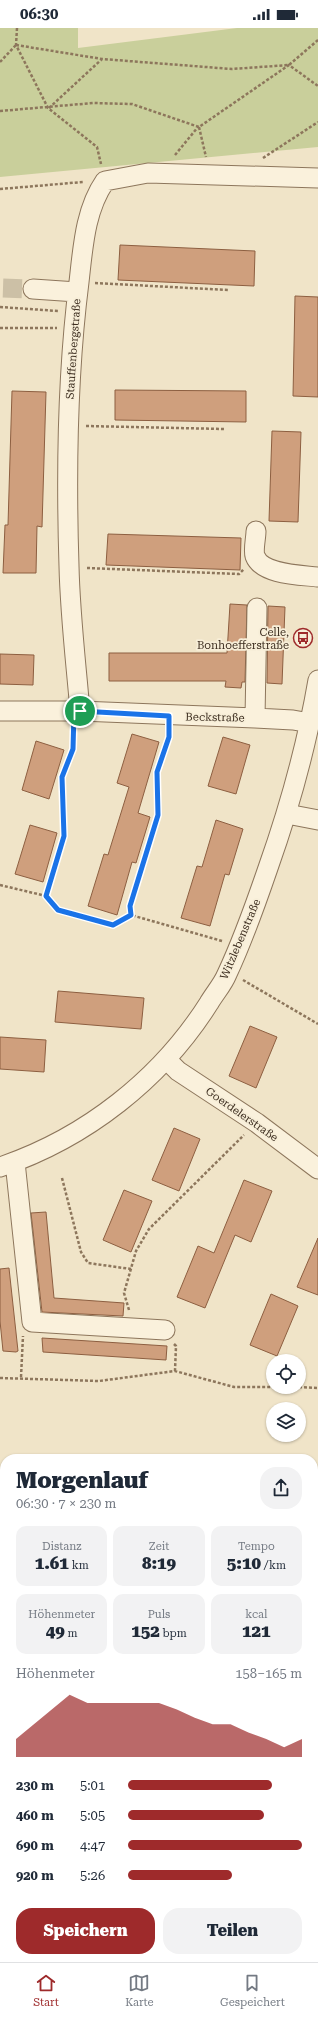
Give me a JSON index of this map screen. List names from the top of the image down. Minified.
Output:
{"streets":{"street":["Stauffenbergstraße","Beckstraße","Witzlebenstraße","Goerdelerstraße"]},"crossings":[["Stauffenbergstraße","Beckstraße"],["Beckstraße","Witzlebenstraße"],["Witzlebenstraße","Goerdelerstraße"]],"places":{"bus stop":["Celle, Bonhoefferstraße"]},"page":{"status":"06:30","heading":["Morgenlauf","06:30 · 7 × 230 m"],"stats":[["Distanz","1.61 km"],["Zeit","8:19"],["Tempo","5:10 /km"],["Höhenmeter","49 m"],["Puls","152 bpm"],["kcal","121"]],"chart":["Höhenmeter","158–165 m"],"list":[{"name":"230 m","note":"5:01"},{"name":"460 m","note":"5:05"},{"name":"690 m","note":"4:47"},{"name":"920 m","note":"5:26"}],"buttons":["Speichern","Teilen"],"tabs":["Start","Karte","Gespeichert"]}}
